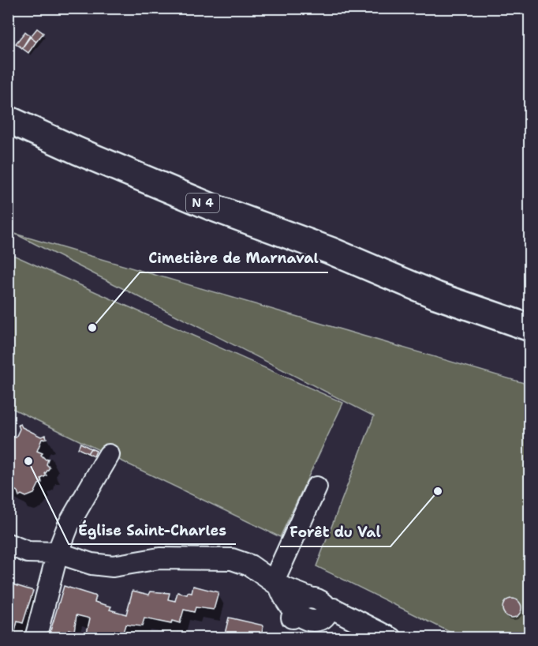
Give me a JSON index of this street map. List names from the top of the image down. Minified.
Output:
{"streets":{"highway":["N 4"]},"places":["Cimetière de Marnaval","Église Saint-Charles","Forêt du Val"]}
